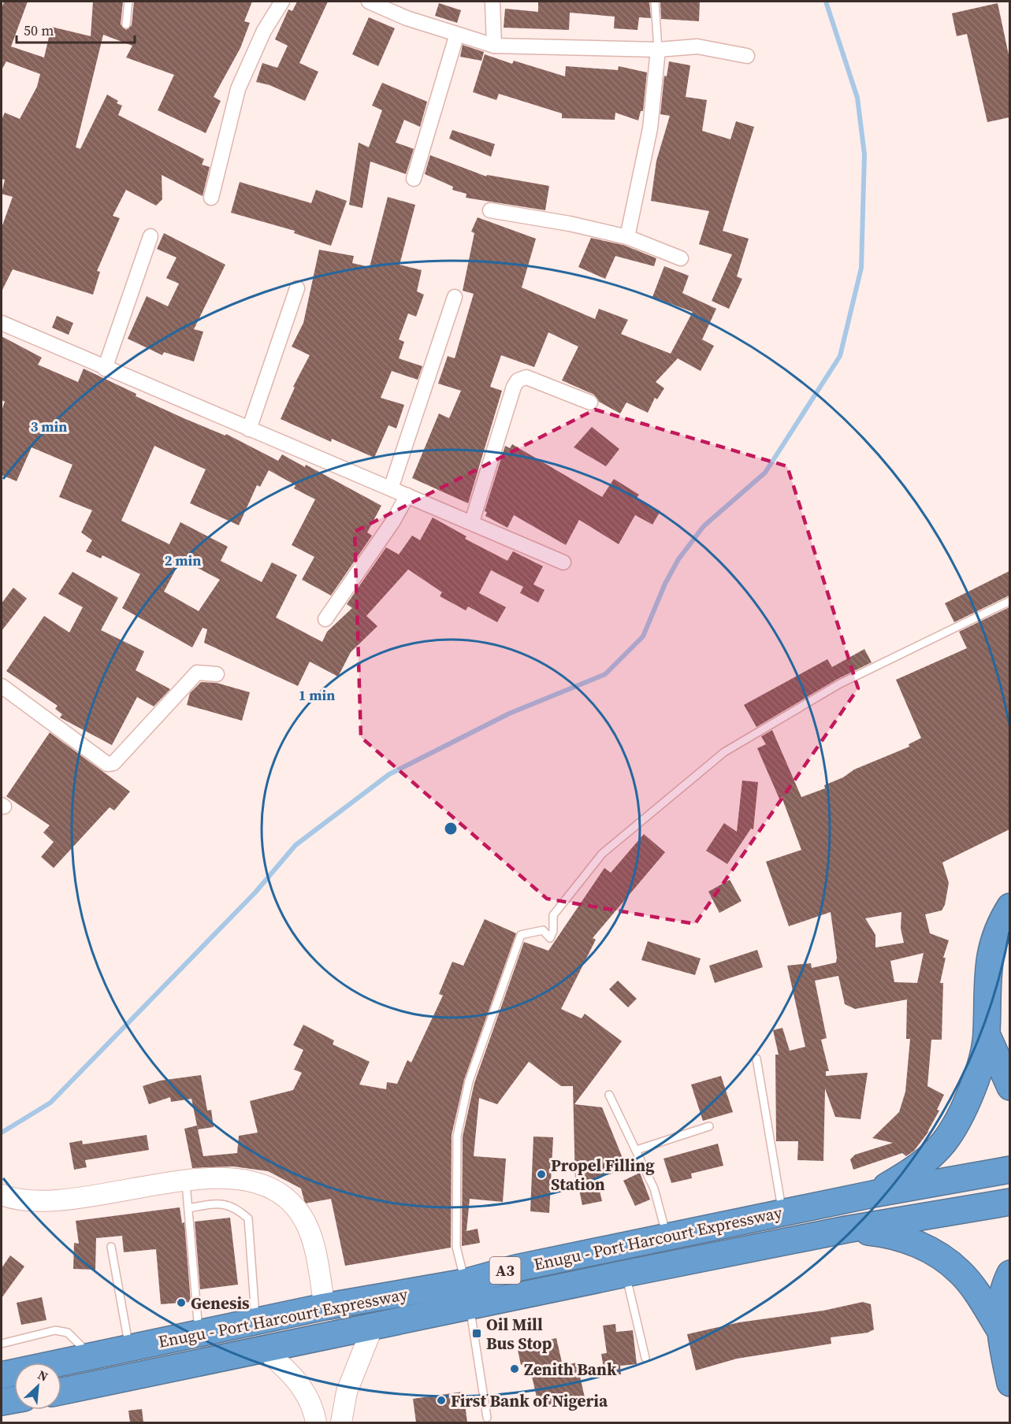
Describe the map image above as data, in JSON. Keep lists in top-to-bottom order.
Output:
{
  "streets": {
    "highway": ["Enugu - Port Harcourt Expressway", "A3"]
  },
  "places": {
    "other": [
      "Propel Filling Station",
      "Genesis",
      "Zenith Bank",
      "First Bank of Nigeria"
    ],
    "transit": ["Oil Mill Bus Stop"]
  },
  "scale_bar": "50 m",
  "north": "top right",
  "rings": ["3 min", "2 min", "1 min"]
}
